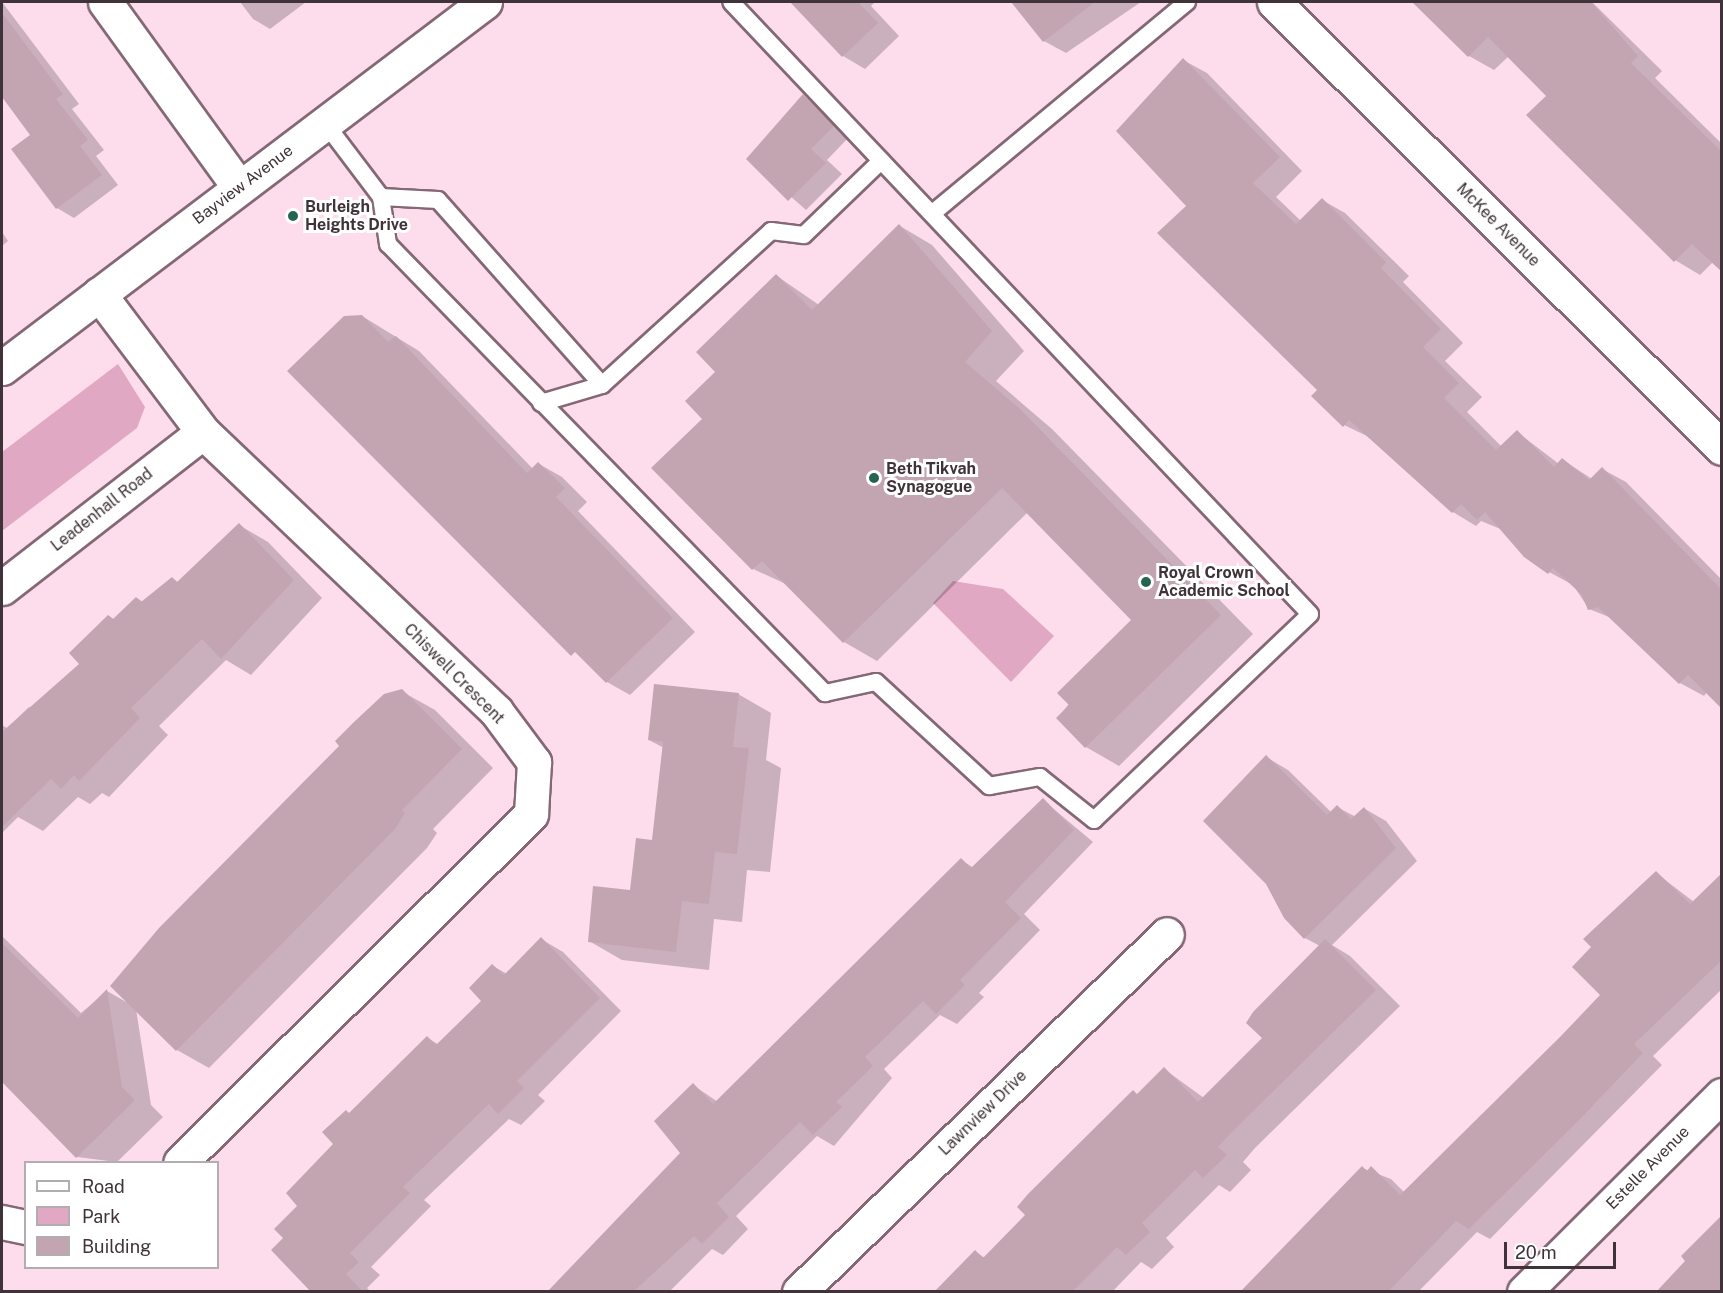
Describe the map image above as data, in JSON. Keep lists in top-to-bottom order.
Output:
{
  "streets": {
    "street": [
      "Bayview Avenue",
      "McKee Avenue",
      "Leadenhall Road",
      "Chiswell Crescent",
      "Lawnview Drive",
      "Estelle Avenue"
    ]
  },
  "crossings": [
    ["Bayview Avenue", "Chiswell Crescent"],
    ["Leadenhall Road", "Chiswell Crescent"]
  ],
  "places": ["Burleigh Heights Drive", "Beth Tikvah Synagogue", "Royal Crown Academic School"],
  "legend": ["Road", "Park", "Building"],
  "scale_bar": "20 m"
}
